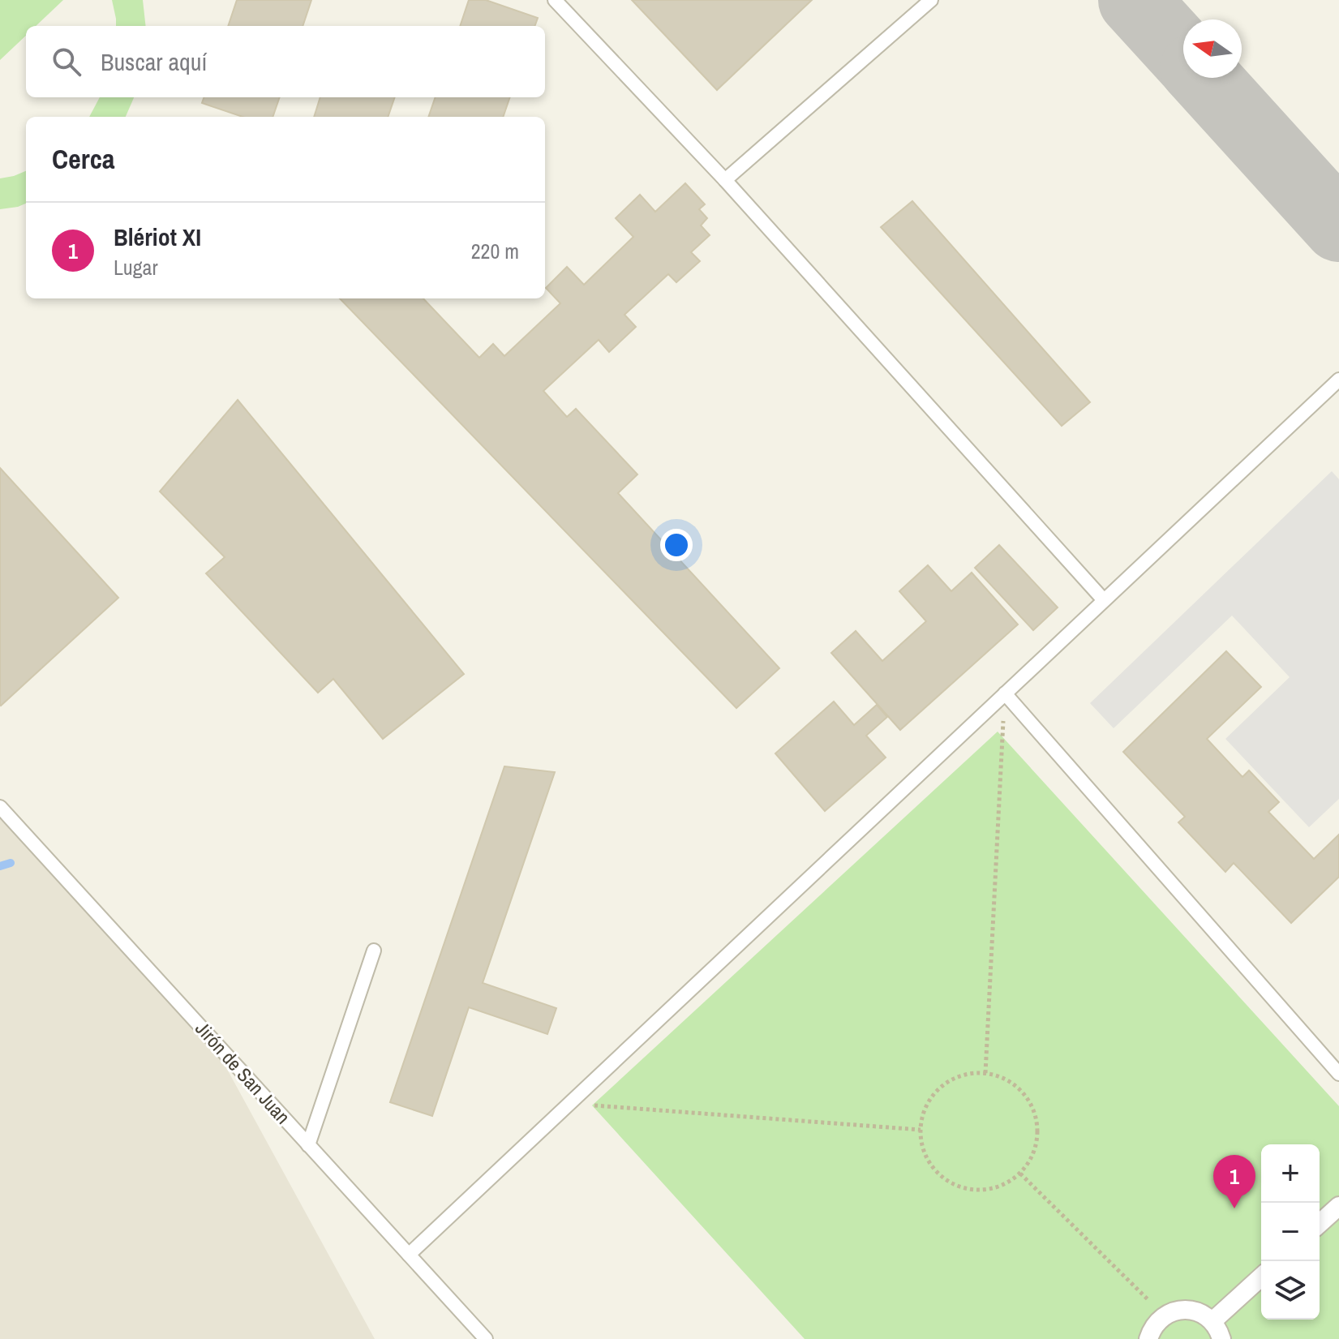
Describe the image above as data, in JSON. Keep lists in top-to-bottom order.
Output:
{
  "streets": {
    "lane": ["Jirón de San Juan"]
  },
  "north": "left",
  "page": {
    "search": "Buscar aquí",
    "heading": "Cerca",
    "list": [
      {
        "mark": "1",
        "name": "Blériot XI",
        "note": "Lugar",
        "value": "220 m"
      }
    ],
    "map_buttons": ["+", "−"],
    "pins": "1"
  }
}
